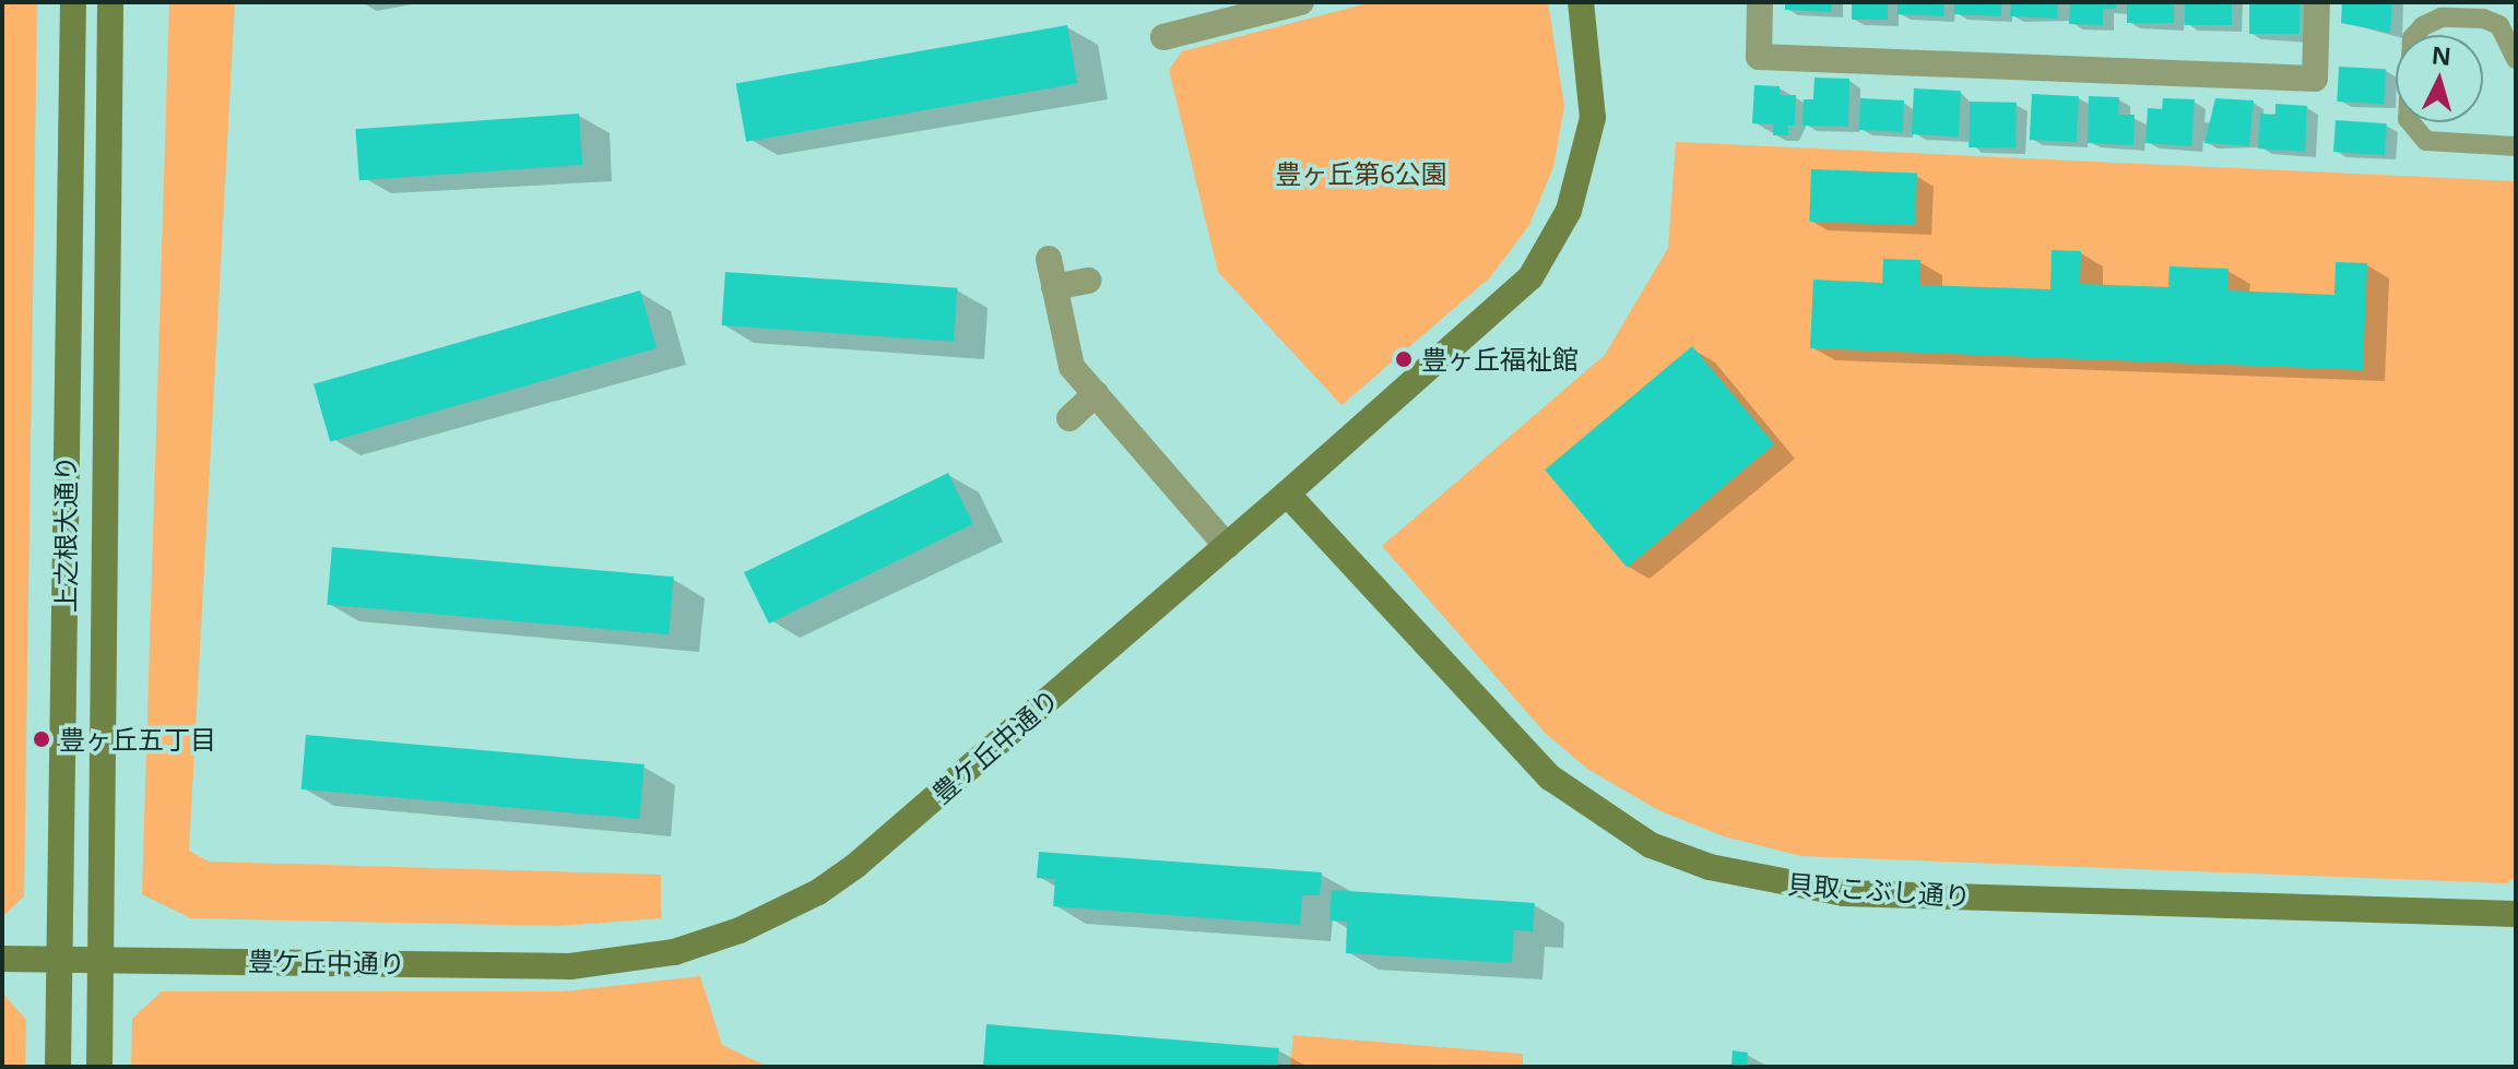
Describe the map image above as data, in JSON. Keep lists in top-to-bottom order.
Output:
{
  "streets": {
    "street": ["上之根大通り", "豊ケ丘中通り", "貝取こぶし通り"]
  },
  "crossings": [
    ["上之根大通り", "豊ケ丘中通り"],
    ["豊ケ丘中通り", "貝取こぶし通り"]
  ],
  "parks": ["豊ヶ丘第6公園"],
  "places": ["豊ヶ丘福祉館", "豊ヶ丘五丁目"],
  "north": "top"
}
